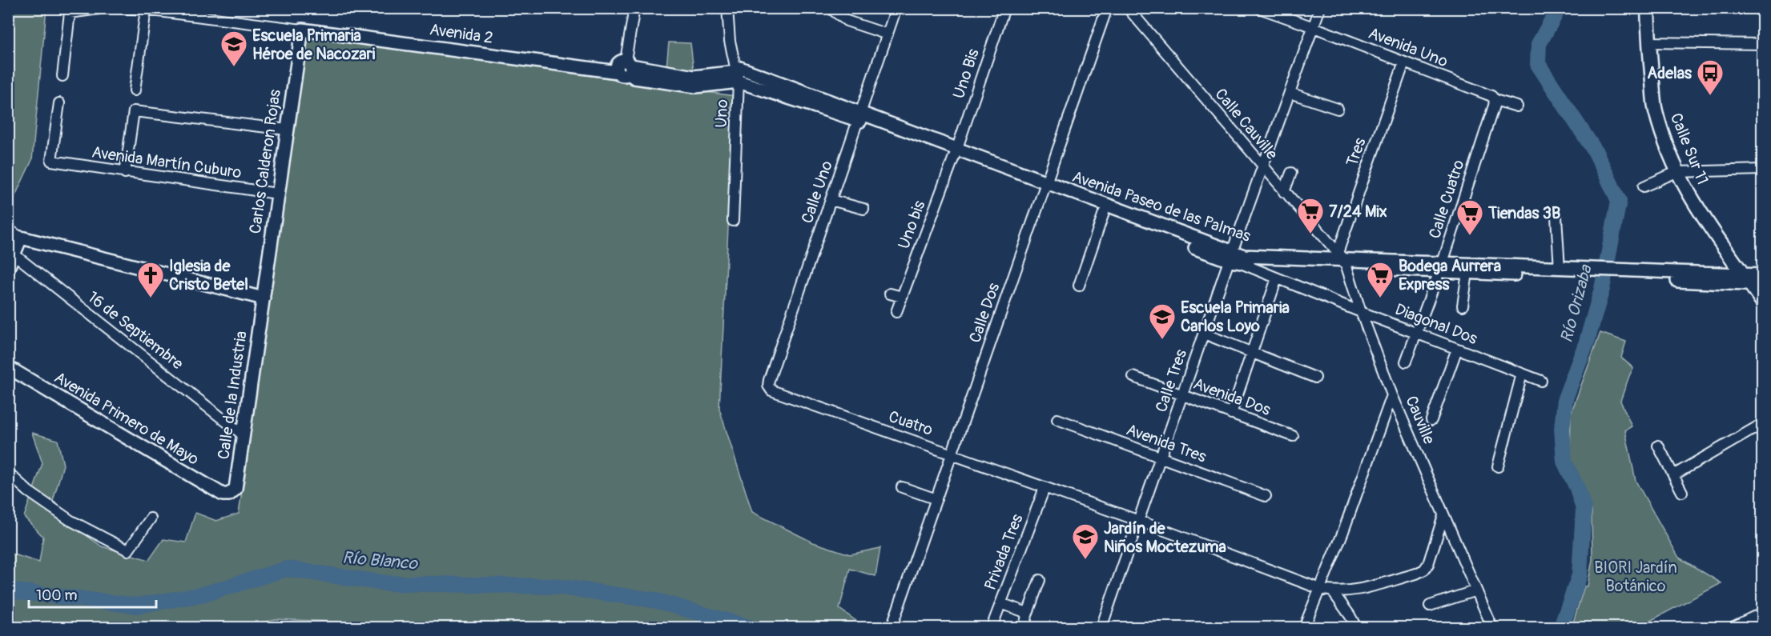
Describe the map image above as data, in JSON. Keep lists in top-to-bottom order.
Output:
{
  "streets": {
    "main road": ["Calle Sur 11"],
    "street": [
      "Avenida 2",
      "Avenida Uno",
      "Uno Bis",
      "Uno",
      "Calle Cauville",
      "Tres",
      "Carlos Calderon Rojas",
      "Avenida Martín Cuburo",
      "Calle Uno",
      "Calle Cuatro",
      "Avenida Paseo de las Palmas",
      "Uno bis",
      "Calle Dos",
      "Diagonal Dos",
      "16 de Septiembre",
      "Calle Tres",
      "Calle de la Industria",
      "Avenida Dos",
      "Avenida Primero de Mayo",
      "Cauville",
      "Cuatro",
      "Avenida Tres",
      "Privada Tres"
    ]
  },
  "crossings": [
    ["Avenida 2", "Carlos Calderon Rojas"],
    ["Avenida 2", "Avenida Paseo de las Palmas"],
    ["Avenida Uno", "Tres"],
    ["Avenida Uno", "Calle Cuatro"],
    ["Avenida Uno", "Calle Tres"],
    ["Uno Bis", "Avenida Paseo de las Palmas"],
    ["Uno Bis", "Uno bis"],
    ["Uno", "Avenida Paseo de las Palmas"],
    ["Calle Cauville", "Tres"],
    ["Calle Cauville", "Avenida Paseo de las Palmas"],
    ["Calle Cauville", "Calle Tres"],
    ["Calle Cauville", "Cauville"],
    ["Calle Sur 11", "Avenida Paseo de las Palmas"],
    ["Tres", "Avenida Paseo de las Palmas"],
    ["Tres", "Cauville"],
    ["Carlos Calderon Rojas", "Avenida Martín Cuburo"],
    ["Carlos Calderon Rojas", "Calle de la Industria"],
    ["Calle Uno", "Avenida Paseo de las Palmas"],
    ["Calle Uno", "Cuatro"],
    ["Calle Cuatro", "Avenida Paseo de las Palmas"],
    ["Calle Cuatro", "Diagonal Dos"],
    ["Avenida Paseo de las Palmas", "Uno bis"],
    ["Avenida Paseo de las Palmas", "Calle Dos"],
    ["Avenida Paseo de las Palmas", "Diagonal Dos"],
    ["Avenida Paseo de las Palmas", "Calle Tres"],
    ["Avenida Paseo de las Palmas", "Cauville"],
    ["Calle Dos", "Cuatro"],
    ["Diagonal Dos", "Calle Tres"],
    ["Diagonal Dos", "Cauville"],
    ["16 de Septiembre", "Calle de la Industria"],
    ["Calle Tres", "Avenida Dos"],
    ["Calle Tres", "Cuatro"],
    ["Calle Tres", "Avenida Tres"],
    ["Calle de la Industria", "Avenida Primero de Mayo"],
    ["Cuatro", "Privada Tres"]
  ],
  "water": ["Río Orizaba", "Río Blanco"],
  "parks": ["BIORI Jardín Botánico"],
  "places": {
    "school or university": ["Escuela Primaria Héroe de Nacozari", "Escuela Primaria Carlos Loyo", "Jardín de Niños Moctezuma"],
    "bus stop": ["Adelas"],
    "supermarket": ["7/24 Mix", "Tiendas 3B", "Bodega Aurrera Express"],
    "church": ["Iglesia de Cristo Betel"]
  },
  "scale_bar": "100 m"
}
